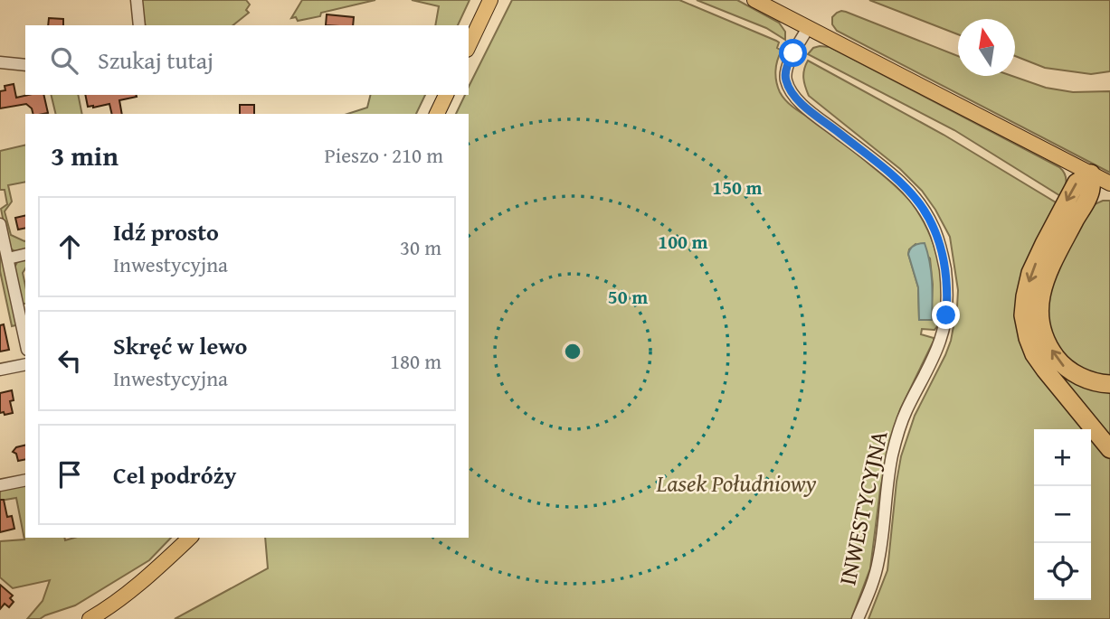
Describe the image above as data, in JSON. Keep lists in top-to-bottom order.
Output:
{
  "streets": {
    "street": ["INWESTYCYJNA"]
  },
  "parks": ["Lasek Południowy"],
  "north": "top",
  "page": {
    "search": "Szukaj tutaj",
    "heading": ["3 min", "Pieszo · 210 m"],
    "list": [
      ["Idź prosto", "Inwestycyjna", "30 m"],
      ["Skręć w lewo", "Inwestycyjna", "180 m"],
      "Cel podróży"
    ],
    "map_buttons": ["+", "−"]
  },
  "rings": ["150 m", "100 m", "50 m"]
}
